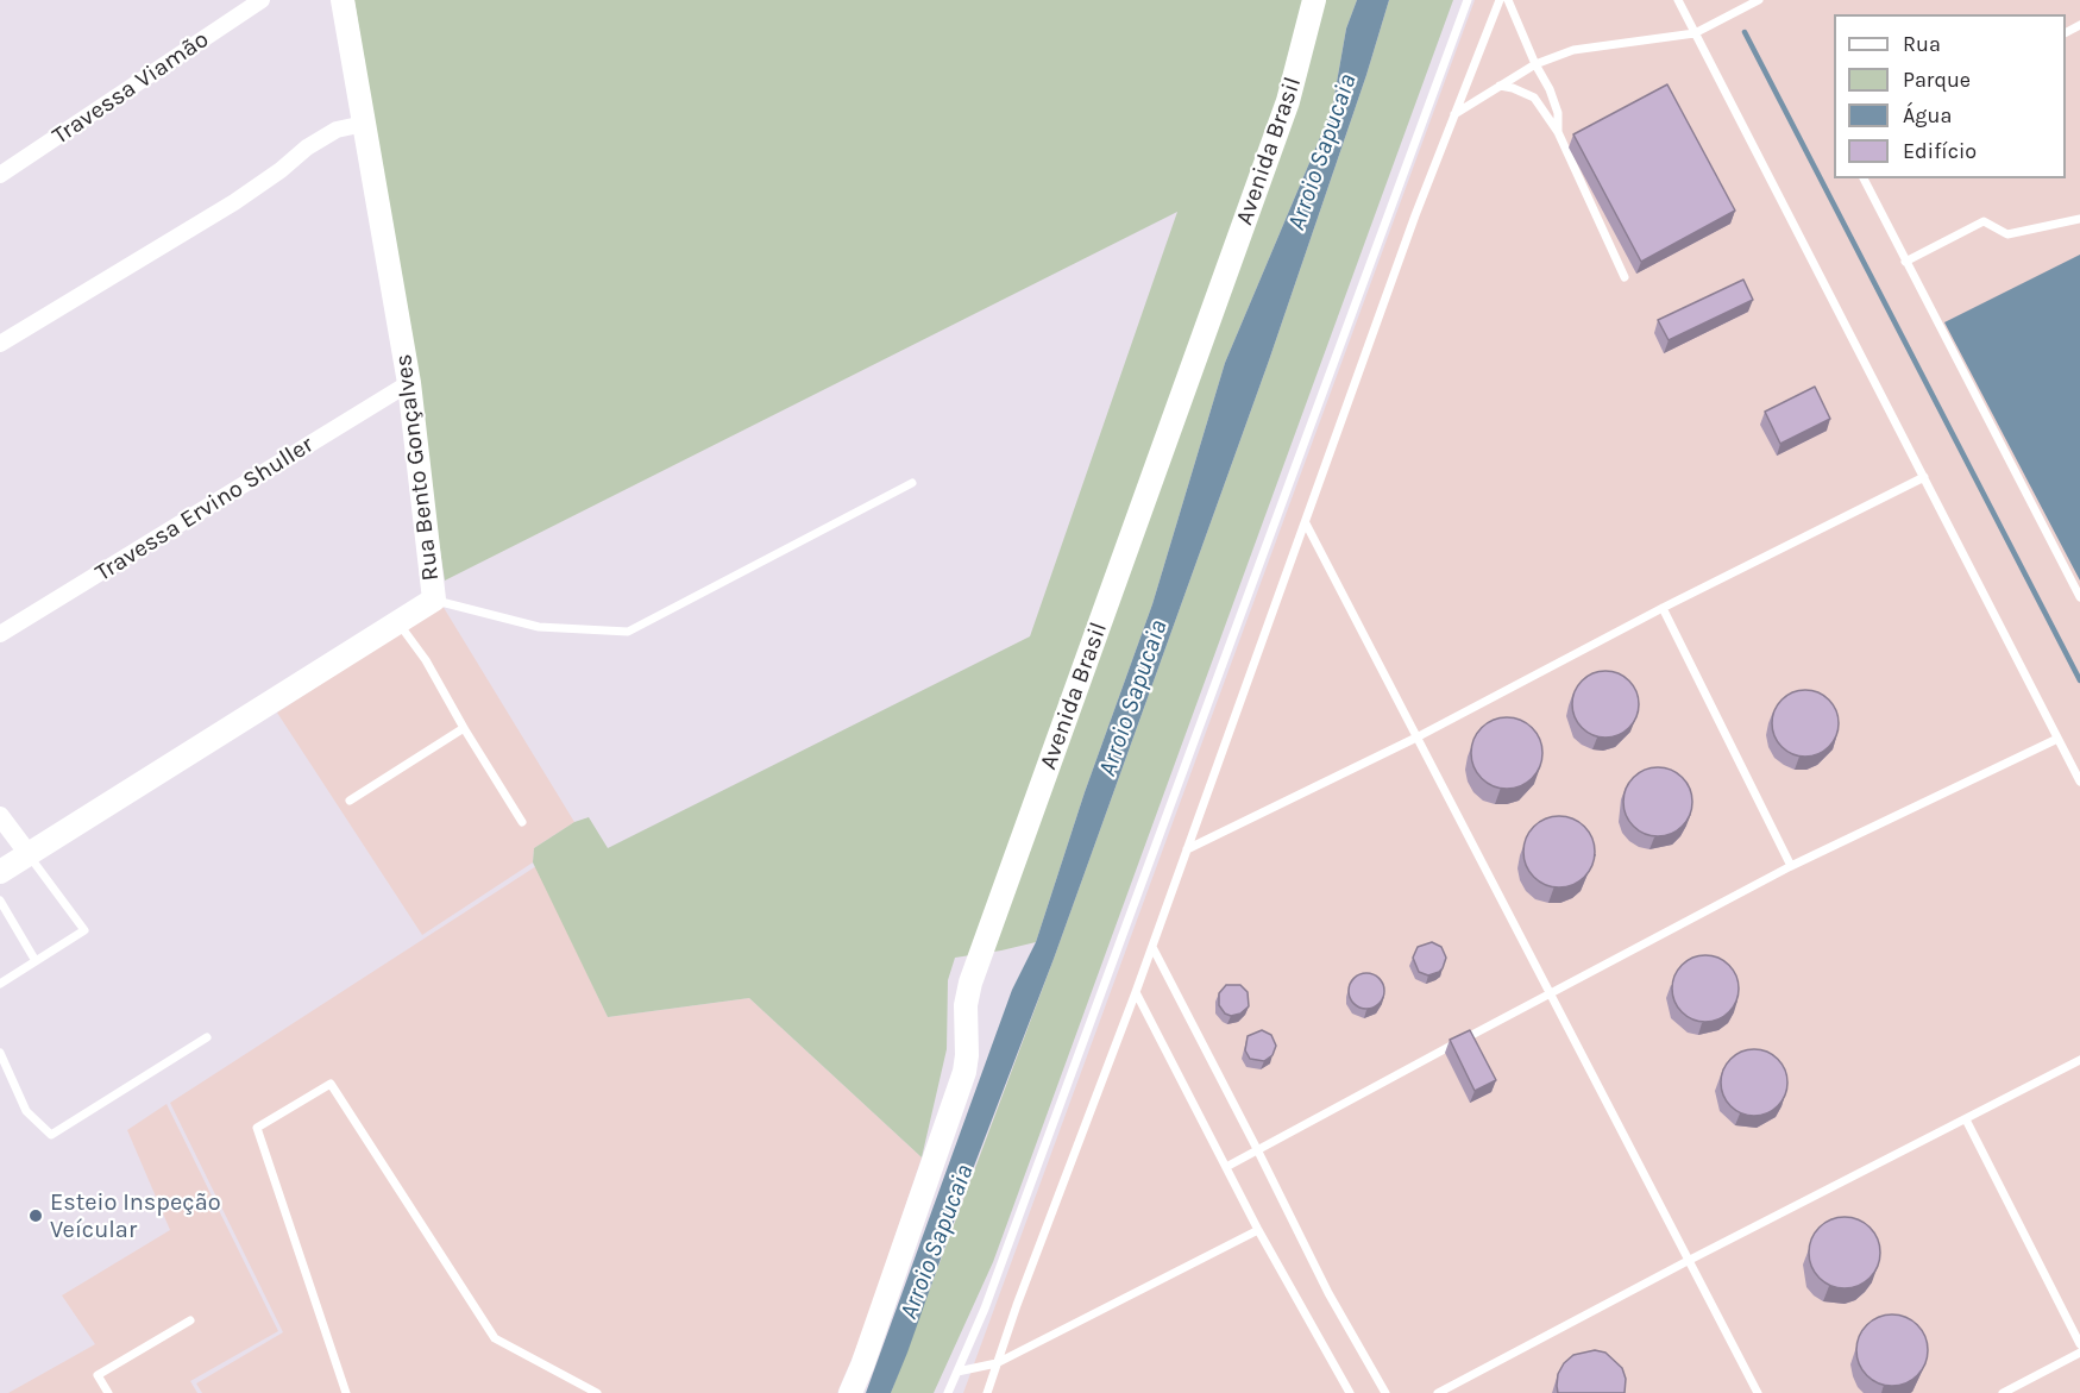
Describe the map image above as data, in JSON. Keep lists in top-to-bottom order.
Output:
{
  "streets": {
    "main road": ["Avenida Brasil", "Rua Bento Gonçalves"],
    "street": ["Travessa Viamão", "Travessa Ervino Shuller"]
  },
  "crossings": [
    ["Rua Bento Gonçalves", "Travessa Ervino Shuller"]
  ],
  "water": ["Arroio Sapucaia"],
  "places": ["Esteio Inspeção Veícular"],
  "legend": [
    "Rua",
    "Parque",
    "Água",
    "Edifício"
  ]
}
